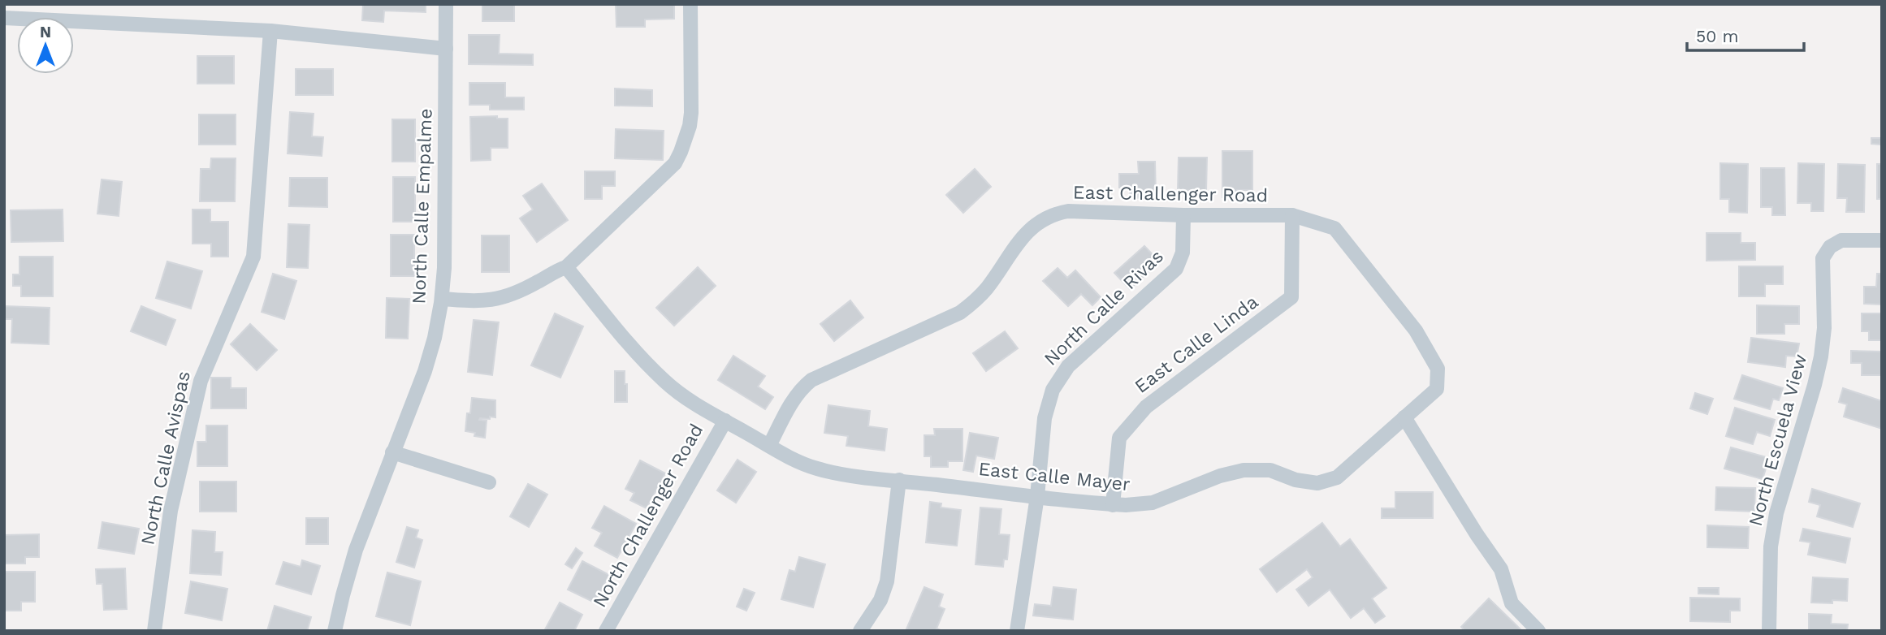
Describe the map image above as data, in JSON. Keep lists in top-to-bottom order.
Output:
{
  "streets": {
    "street": [
      "East Challenger Road",
      "North Calle Empalme",
      "North Calle Rivas",
      "East Calle Linda",
      "North Escuela View",
      "North Calle Avispas",
      "East Calle Mayer",
      "North Challenger Road"
    ]
  },
  "crossings": [
    ["East Challenger Road", "North Calle Rivas"],
    ["East Challenger Road", "East Calle Linda"],
    ["East Challenger Road", "East Calle Mayer"],
    ["North Calle Rivas", "East Calle Mayer"],
    ["East Calle Linda", "East Calle Mayer"],
    ["East Calle Mayer", "North Challenger Road"]
  ],
  "scale_bar": "50 m",
  "north": "top"
}
